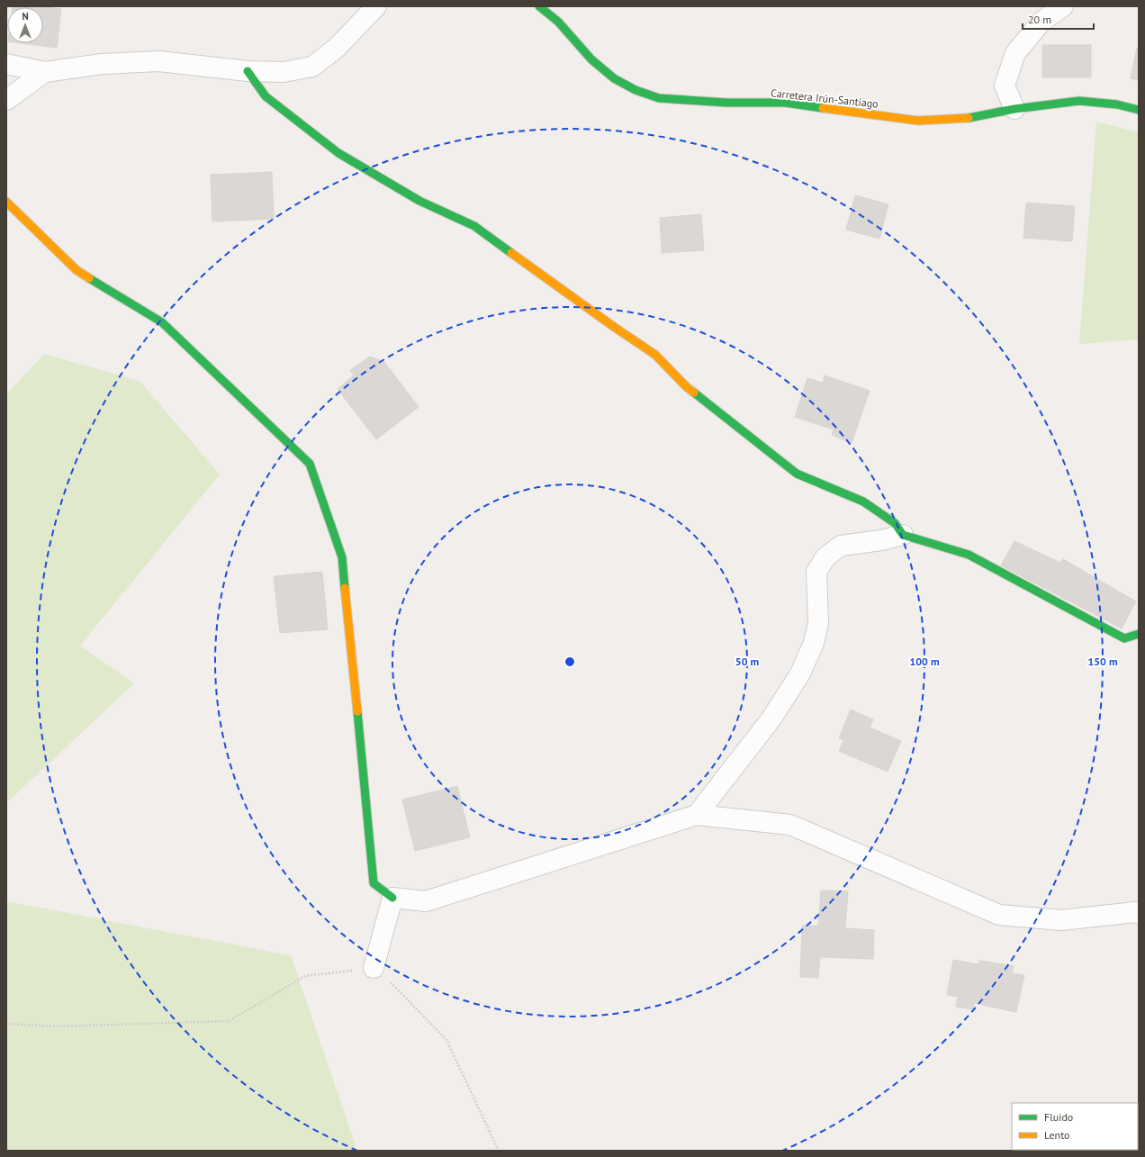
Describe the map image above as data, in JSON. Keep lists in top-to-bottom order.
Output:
{
  "streets": {
    "main road": ["Carretera Irún-Santiago"]
  },
  "legend": ["Fluido", "Lento"],
  "scale_bar": "20 m",
  "north": "top",
  "rings": ["50 m", "100 m", "150 m"]
}
